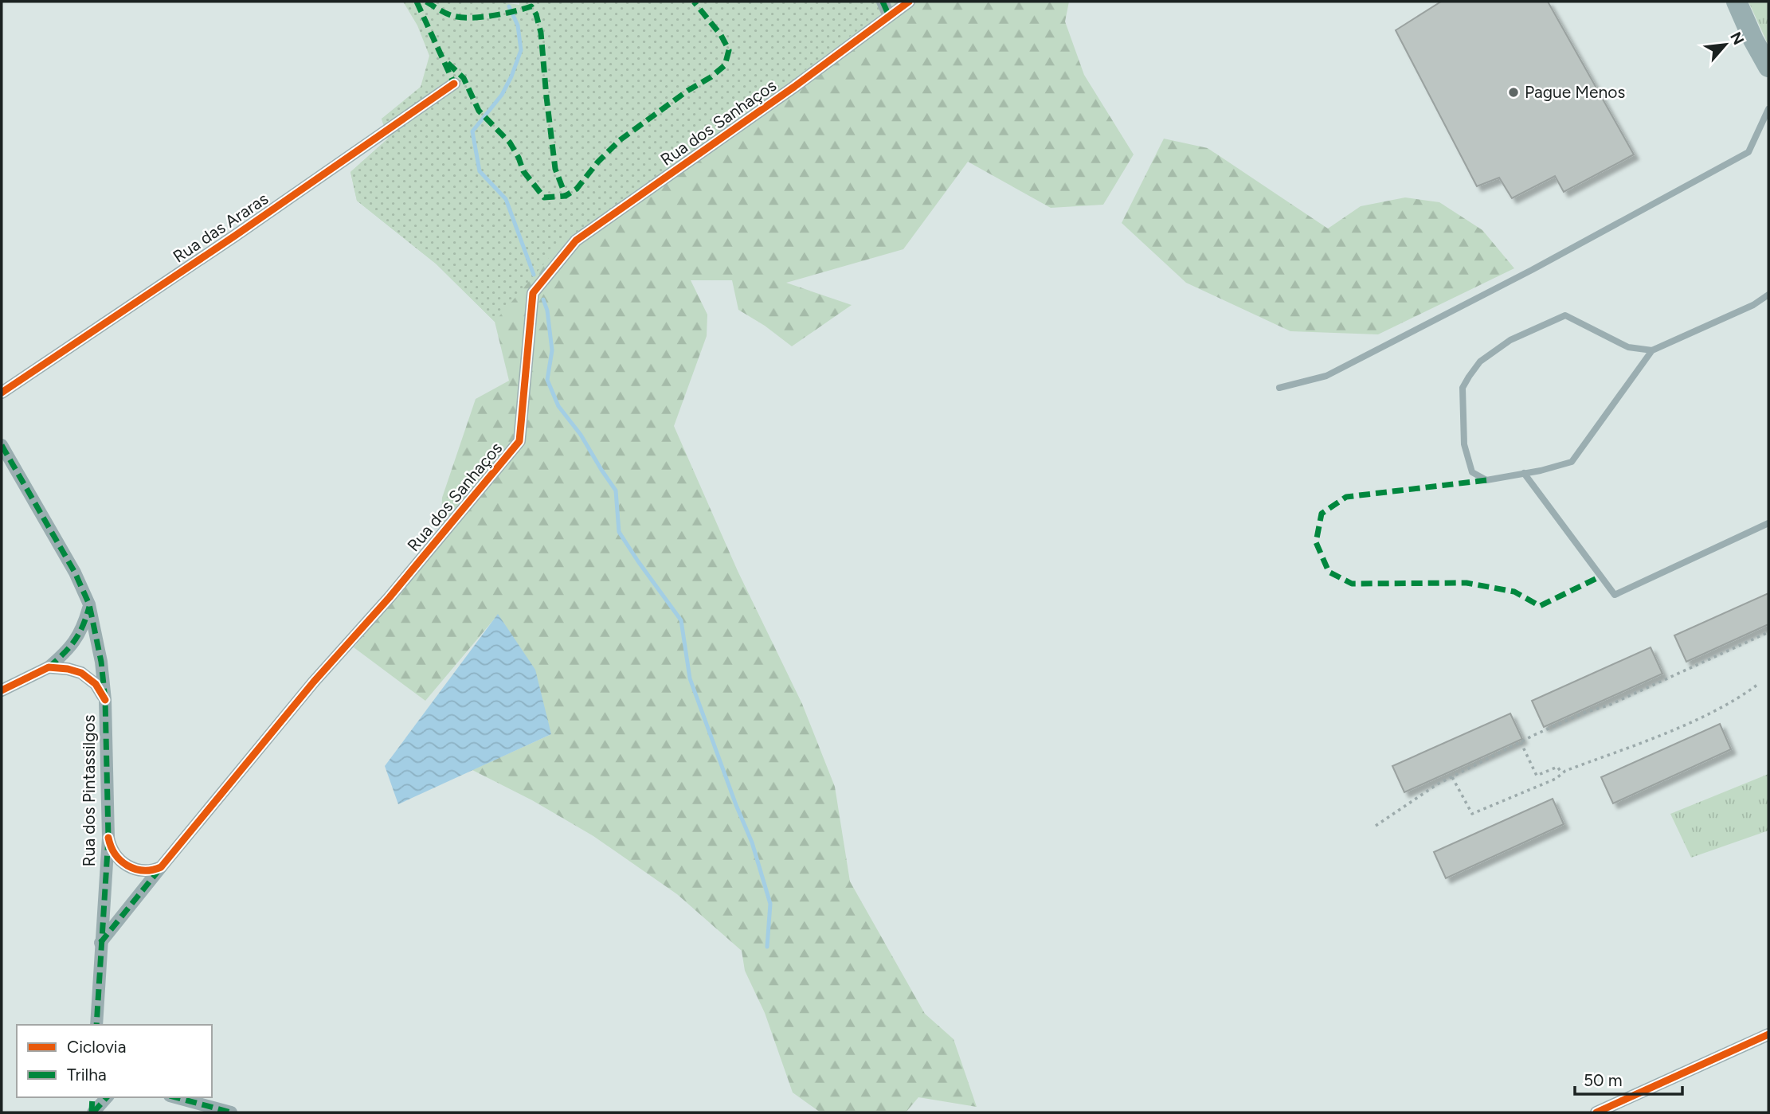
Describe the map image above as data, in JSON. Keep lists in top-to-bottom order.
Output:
{
  "streets": {
    "street": ["Rua dos Sanhaços", "Rua das Araras", "Rua dos Pintassilgos"]
  },
  "crossings": [
    ["Rua dos Sanhaços", "Rua dos Pintassilgos"]
  ],
  "places": ["Pague Menos"],
  "legend": ["Ciclovia", "Trilha"],
  "scale_bar": "50 m",
  "north": "top right"
}
